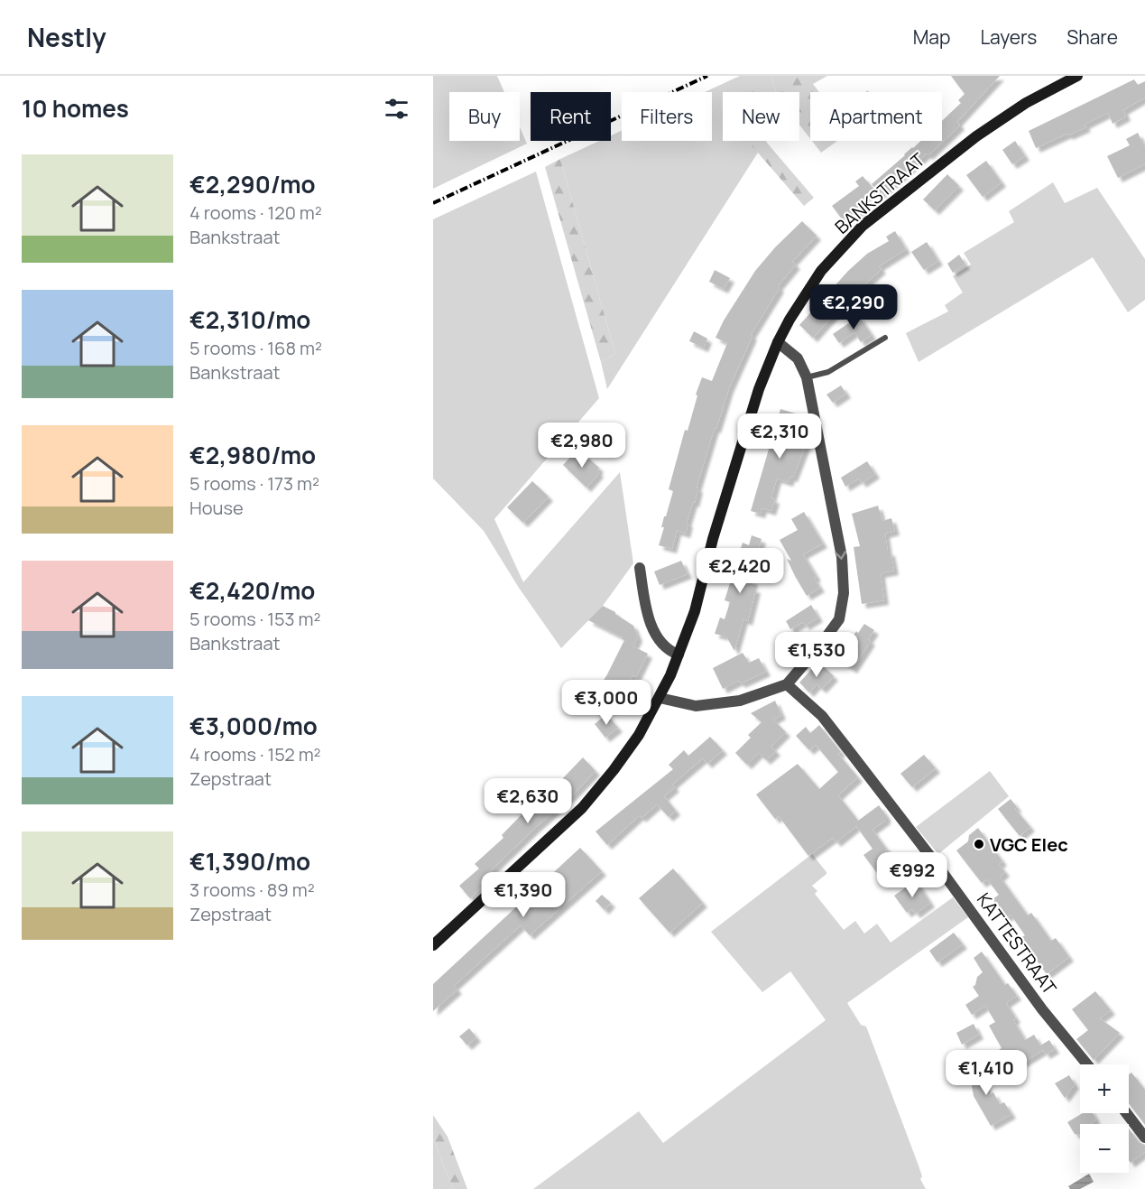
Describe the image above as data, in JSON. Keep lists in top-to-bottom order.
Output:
{
  "streets": {
    "street": ["BANKSTRAAT", "KATTESTRAAT"]
  },
  "places": ["VGC Elec"],
  "page": {
    "header": "Nestly",
    "nav": ["Map", "Layers", "Share"],
    "heading": "10 homes",
    "chip": [
      "Buy",
      "Rent",
      "Filters",
      "New",
      "Apartment"
    ],
    "list": [
      {
        "name": "€2,290/mo",
        "note": "4 rooms · 120 m² · Bankstraat"
      },
      {
        "name": "€2,310/mo",
        "note": "5 rooms · 168 m² · Bankstraat"
      },
      {
        "name": "€2,980/mo",
        "note": "5 rooms · 173 m² · House"
      },
      {
        "name": "€2,420/mo",
        "note": "5 rooms · 153 m² · Bankstraat"
      },
      {
        "name": "€3,000/mo",
        "note": "4 rooms · 152 m² · Zepstraat"
      },
      {
        "name": "€1,390/mo",
        "note": "3 rooms · 89 m² · Zepstraat"
      }
    ],
    "price": [
      "€2,290",
      "€2,310",
      "€2,980",
      "€2,420",
      "€1,530",
      "€3,000",
      "€2,630",
      "€992",
      "€1,390",
      "€1,410"
    ],
    "map_buttons": ["+", "−"]
  }
}
